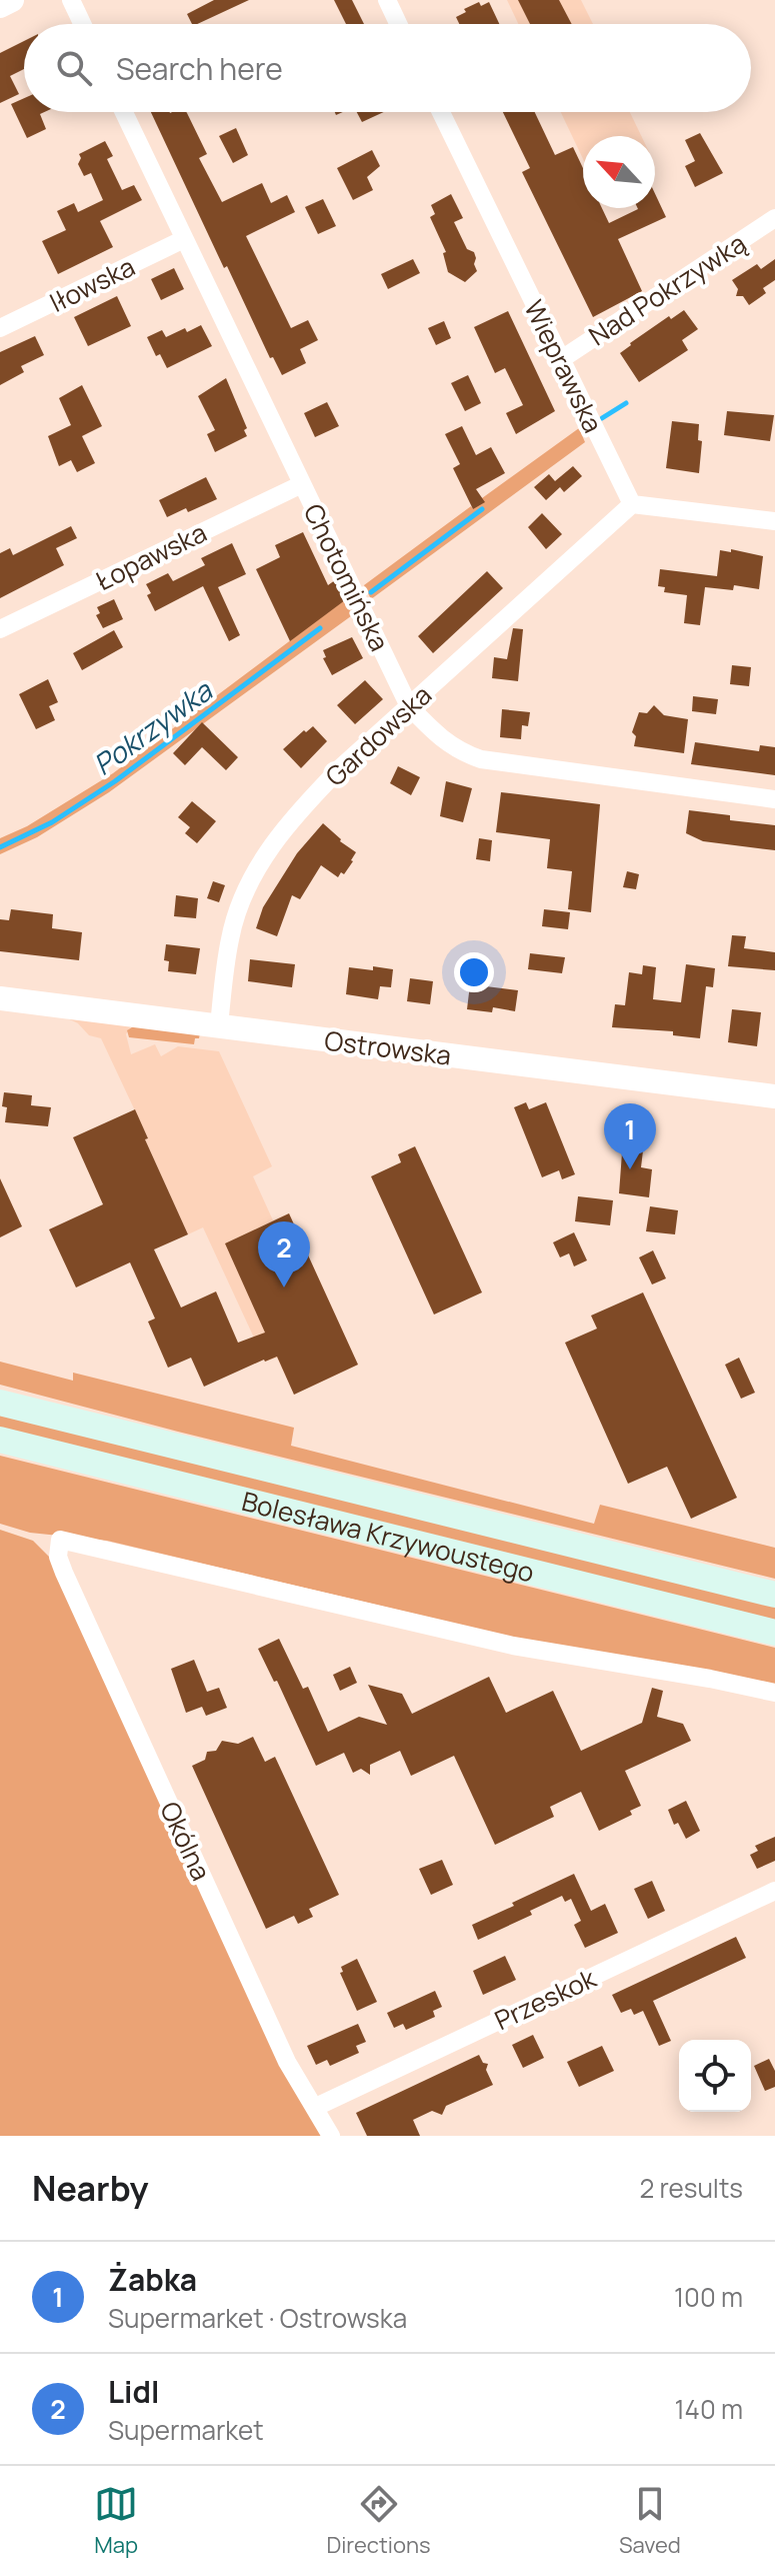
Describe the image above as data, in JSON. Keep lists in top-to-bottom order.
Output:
{
  "streets": {
    "main road": ["Bolesława Krzywoustego"],
    "street": [
      "Iłowska",
      "Nad Pokrzywką",
      "Wieprawska",
      "Łopawska",
      "Chotomińska",
      "Gardowska",
      "Ostrowska",
      "Okólna",
      "Przeskok"
    ]
  },
  "crossings": [
    ["Iłowska", "Chotomińska"],
    ["Nad Pokrzywką", "Wieprawska"],
    ["Wieprawska", "Gardowska"],
    ["Łopawska", "Chotomińska"],
    ["Chotomińska", "Gardowska"],
    ["Gardowska", "Ostrowska"],
    ["Okólna", "Przeskok"]
  ],
  "water": ["Pokrzywka"],
  "north": "top left",
  "page": {
    "search": "Search here",
    "pins": ["1", "2"],
    "heading": ["Nearby", "2 results"],
    "list": [
      {
        "mark": "1",
        "name": "Żabka",
        "note": "Supermarket · Ostrowska",
        "value": "100 m"
      },
      {
        "mark": "2",
        "name": "Lidl",
        "note": "Supermarket",
        "value": "140 m"
      }
    ],
    "nav": ["Map", "Directions", "Saved"]
  }
}
